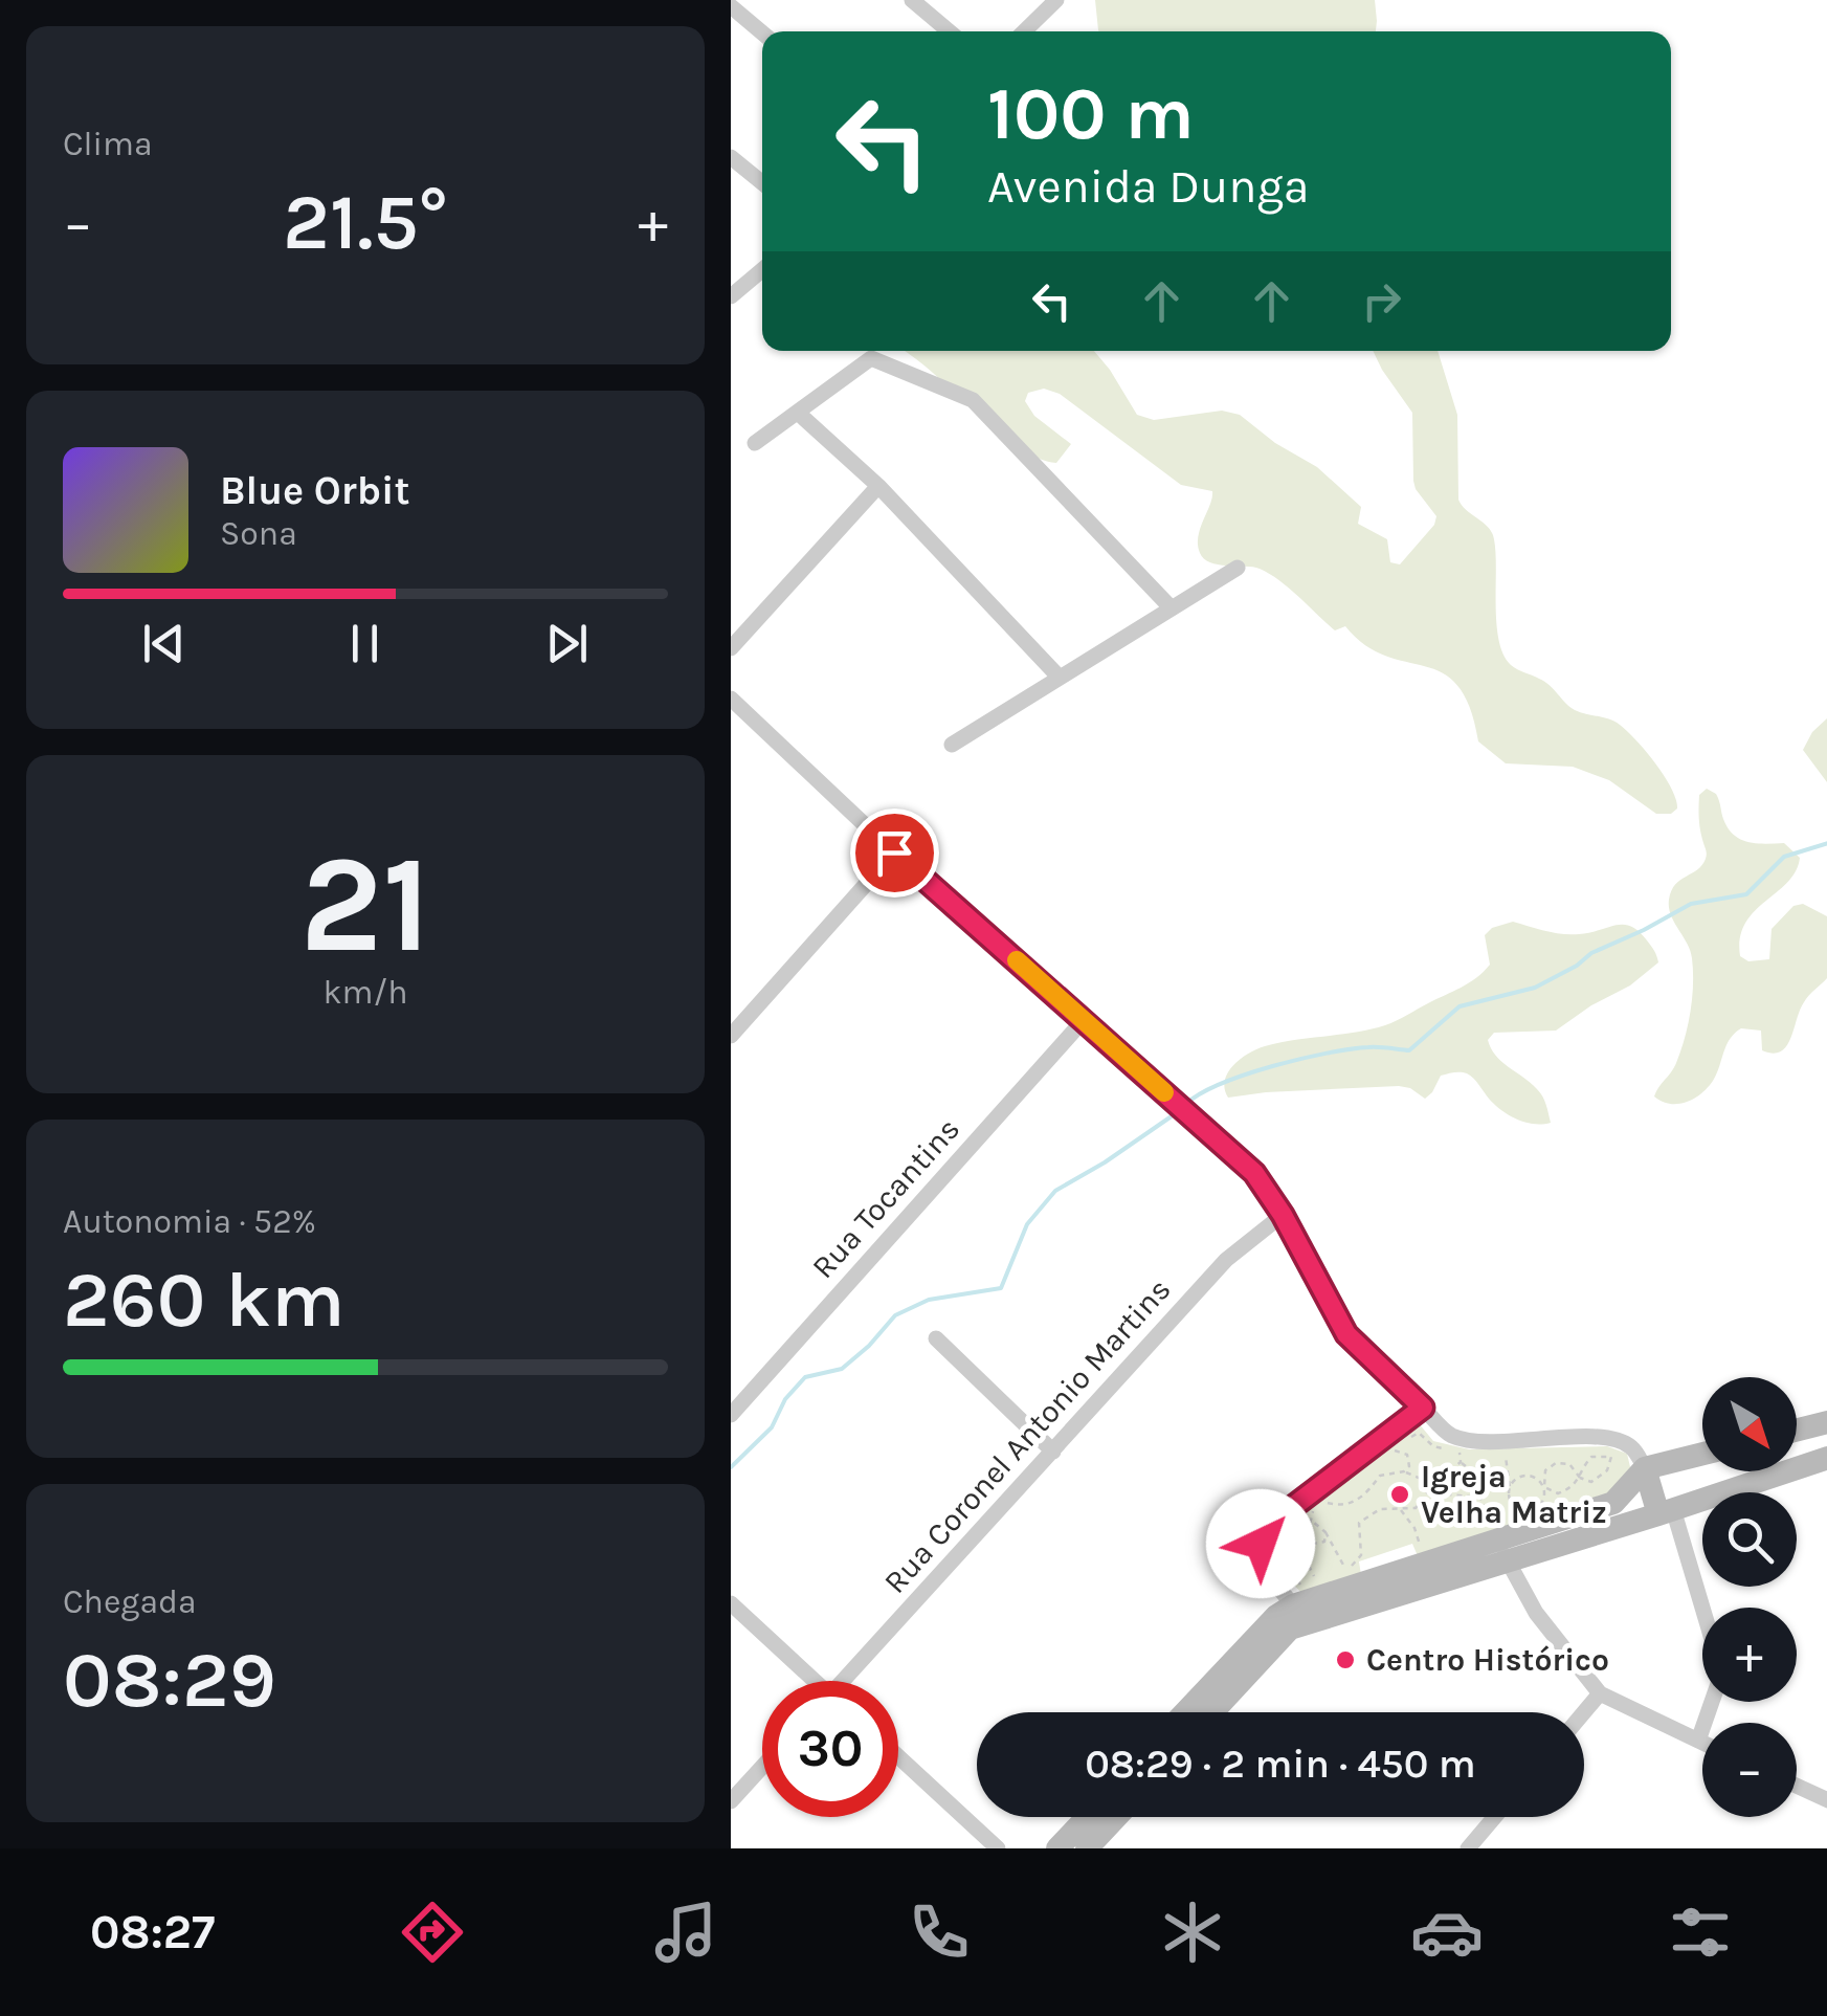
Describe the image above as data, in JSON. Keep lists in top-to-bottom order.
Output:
{
  "streets": {
    "street": ["Rua Tocantins", "Rua Coronel Antonio Martins"]
  },
  "places": ["Igreja Velha Matriz", "Centro Histórico"],
  "north": "bottom right",
  "page": {
    "tile": [
      "Clima",
      ["21", "km/h"],
      ["Autonomia · 52%", "260 km"],
      ["Chegada", "08:29"]
    ],
    "turn": ["100 m", "Avenida Dunga"],
    "heat": ["−", "21.5°", "+"],
    "song": ["Blue Orbit", "Sona"],
    "map_buttons": ["+", "−"],
    "limit": "30",
    "trip": "08:29 · 2 min · 450 m",
    "tabs": "08:27"
  }
}
